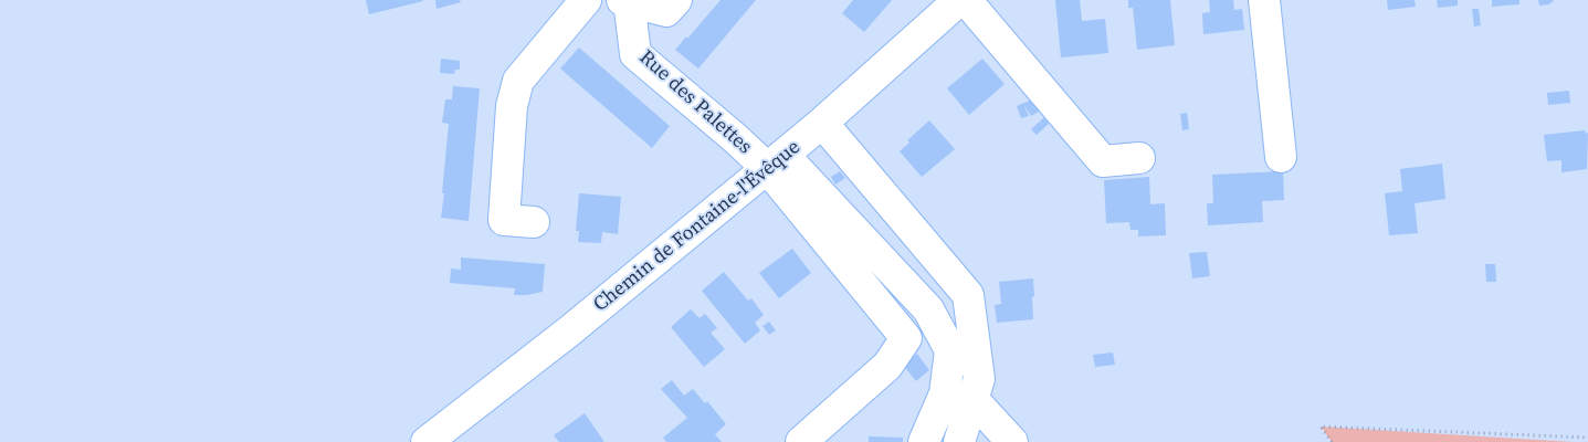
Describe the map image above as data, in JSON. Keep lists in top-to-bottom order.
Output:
{
  "streets": {
    "street": ["Rue des Palettes", "Chemin de Fontaine-l'Évêque"]
  },
  "crossings": [
    ["Rue des Palettes", "Chemin de Fontaine-l'Évêque"]
  ]
}
